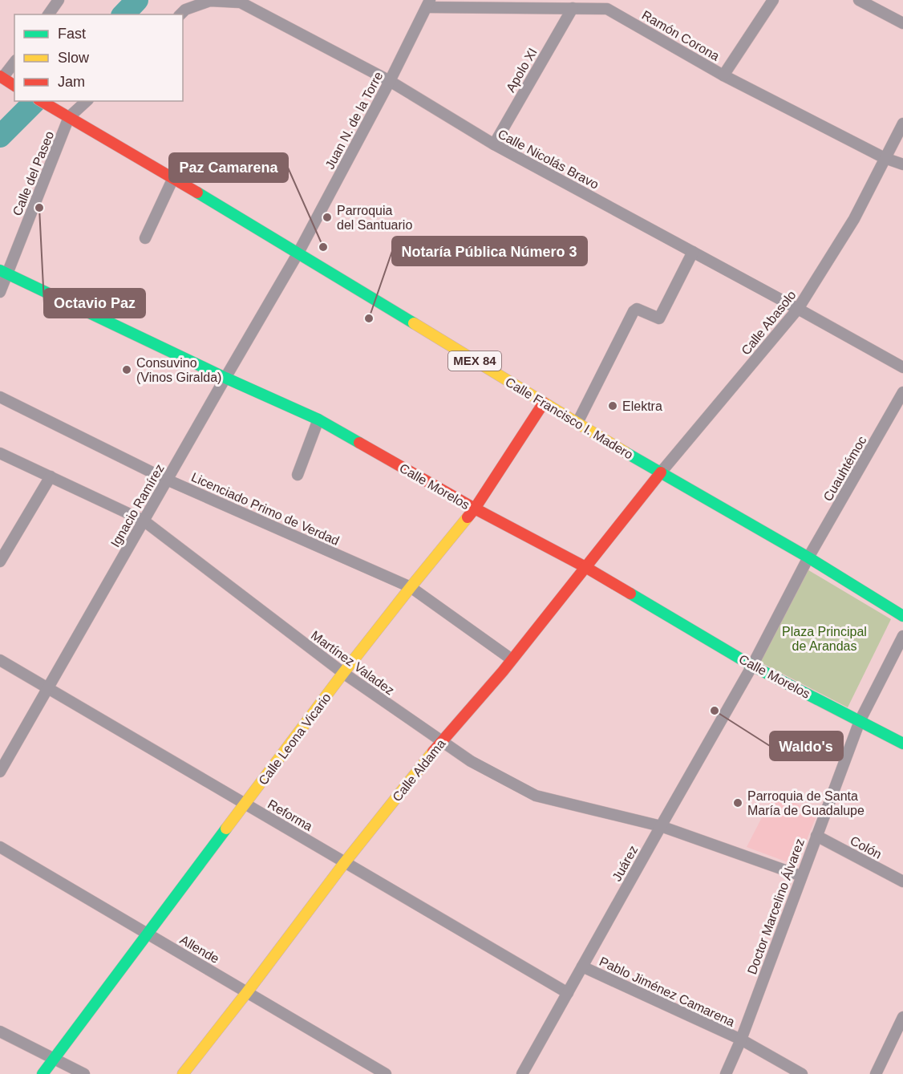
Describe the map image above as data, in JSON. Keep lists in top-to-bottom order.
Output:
{
  "streets": {
    "main road": [
      "MEX 84",
      "Calle Francisco I. Madero",
      "Calle Morelos",
      "Calle Leona Vicario",
      "Calle Aldama"
    ],
    "street": [
      "Ramón Corona",
      "Apolo XI",
      "Juan N. de la Torre",
      "Calle Nicolás Bravo",
      "Calle del Paseo",
      "Calle Abasolo",
      "Cuauhtémoc",
      "Ignacio Ramírez",
      "Licenciado Primo de Verdad",
      "Martínez Valadez",
      "Reforma",
      "Colón",
      "Juárez",
      "Doctor Marcelino Álvarez",
      "Allende",
      "Pablo Jiménez Camarena"
    ]
  },
  "crossings": [
    ["Ramón Corona", "Apolo XI"],
    ["Ramón Corona", "Juan N. de la Torre"],
    ["Ramón Corona", "Calle Abasolo"],
    ["Apolo XI", "Calle Nicolás Bravo"],
    ["Juan N. de la Torre", "Calle Nicolás Bravo"],
    ["Juan N. de la Torre", "Calle Francisco I. Madero"],
    ["Juan N. de la Torre", "Ignacio Ramírez"],
    ["Calle Nicolás Bravo", "Calle Abasolo"],
    ["Calle del Paseo", "Calle Francisco I. Madero"],
    ["Calle del Paseo", "Calle Morelos"],
    ["Calle Abasolo", "Calle Francisco I. Madero"],
    ["Calle Abasolo", "Calle Aldama"],
    ["Calle Francisco I. Madero", "Cuauhtémoc"],
    ["Calle Francisco I. Madero", "Ignacio Ramírez"],
    ["Calle Francisco I. Madero", "Calle Leona Vicario"],
    ["Calle Francisco I. Madero", "Calle Aldama"],
    ["Cuauhtémoc", "Calle Morelos"],
    ["Cuauhtémoc", "Juárez"],
    ["Calle Morelos", "Ignacio Ramírez"],
    ["Calle Morelos", "Calle Leona Vicario"],
    ["Calle Morelos", "Calle Aldama"],
    ["Calle Morelos", "Juárez"],
    ["Calle Morelos", "Doctor Marcelino Álvarez"],
    ["Ignacio Ramírez", "Licenciado Primo de Verdad"],
    ["Ignacio Ramírez", "Martínez Valadez"],
    ["Ignacio Ramírez", "Reforma"],
    ["Licenciado Primo de Verdad", "Calle Leona Vicario"],
    ["Licenciado Primo de Verdad", "Calle Aldama"],
    ["Martínez Valadez", "Calle Leona Vicario"],
    ["Martínez Valadez", "Calle Aldama"],
    ["Martínez Valadez", "Juárez"],
    ["Martínez Valadez", "Doctor Marcelino Álvarez"],
    ["Calle Leona Vicario", "Reforma"],
    ["Calle Leona Vicario", "Allende"],
    ["Calle Aldama", "Reforma"],
    ["Calle Aldama", "Allende"],
    ["Reforma", "Juárez"],
    ["Colón", "Doctor Marcelino Álvarez"],
    ["Juárez", "Pablo Jiménez Camarena"],
    ["Doctor Marcelino Álvarez", "Pablo Jiménez Camarena"]
  ],
  "parks": ["Plaza Principal de Arandas"],
  "places": [
    "Octavio Paz",
    "Parroquia del Santuario",
    "Paz Camarena",
    "Notaría Pública Número 3",
    "Consuvino (Vinos Giralda)",
    "Elektra",
    "Waldo's",
    "Parroquia de Santa María de Guadalupe"
  ],
  "legend": ["Fast", "Slow", "Jam"]
}
